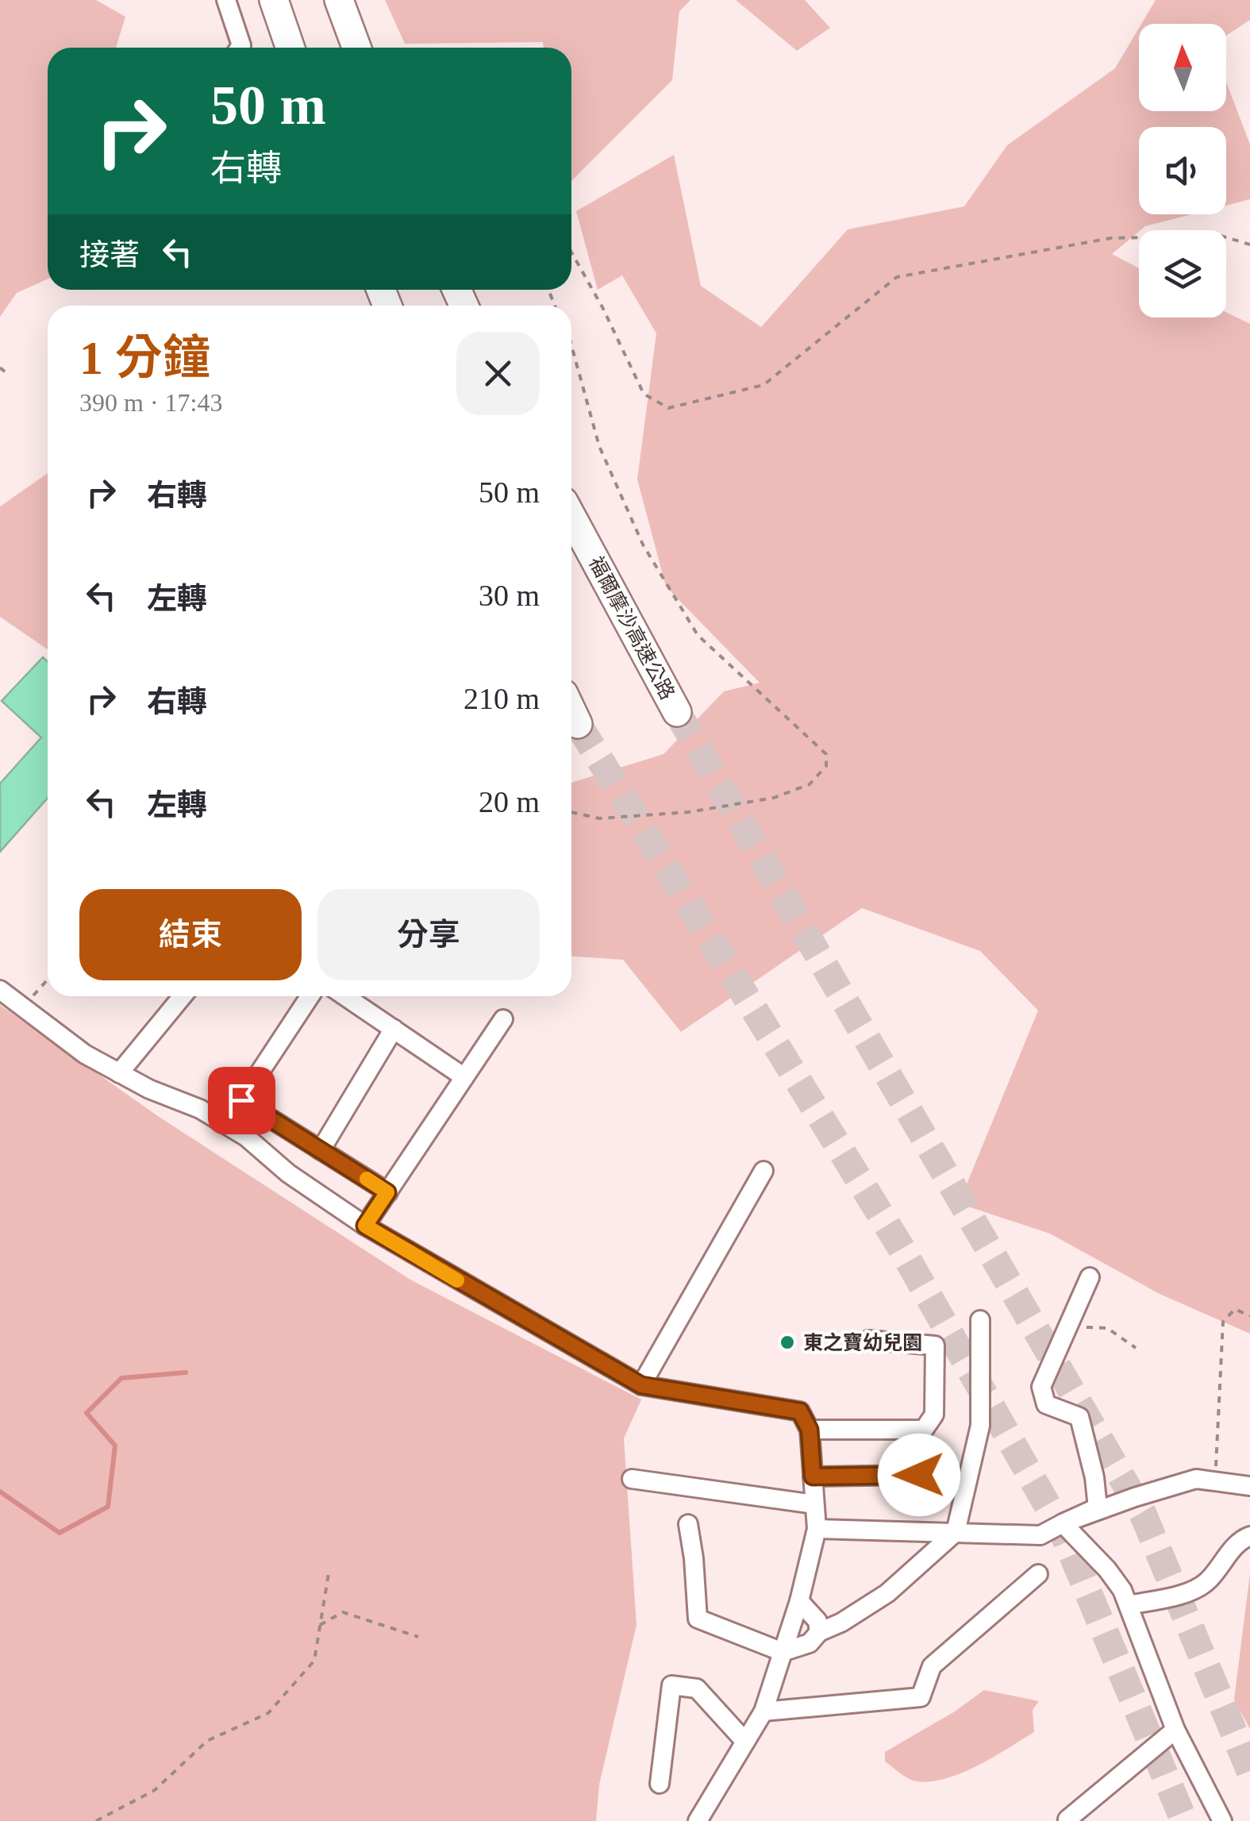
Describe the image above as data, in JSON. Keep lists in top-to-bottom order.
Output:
{
  "streets": {
    "highway": ["福爾摩沙高速公路"]
  },
  "places": ["東之寶幼兒園"],
  "north": "top",
  "page": {
    "turn": ["50 m", "右轉"],
    "then": "接著",
    "heading": ["1 分鐘", "390 m · 17:43"],
    "list": [
      {
        "name": "右轉",
        "value": "50 m"
      },
      {
        "name": "左轉",
        "value": "30 m"
      },
      {
        "name": "右轉",
        "value": "210 m"
      },
      {
        "name": "左轉",
        "value": "20 m"
      }
    ],
    "buttons": ["結束", "分享"]
  }
}
